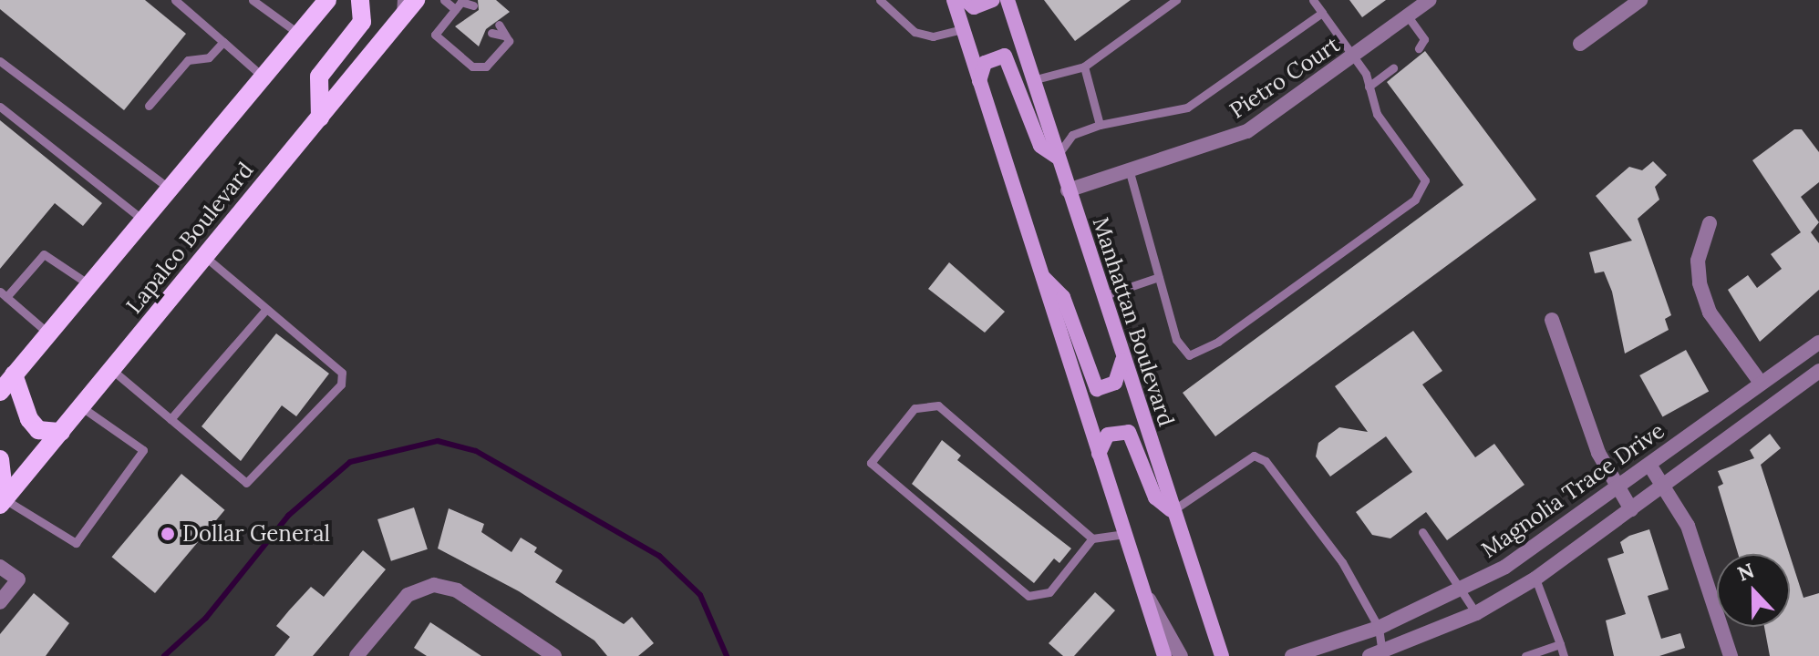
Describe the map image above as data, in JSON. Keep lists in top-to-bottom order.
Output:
{
  "streets": {
    "main road": ["Lapalco Boulevard"],
    "street": ["Pietro Court", "Manhattan Boulevard", "Magnolia Trace Drive"]
  },
  "crossings": [
    ["Pietro Court", "Manhattan Boulevard"]
  ],
  "places": ["Dollar General"],
  "north": "top"
}
